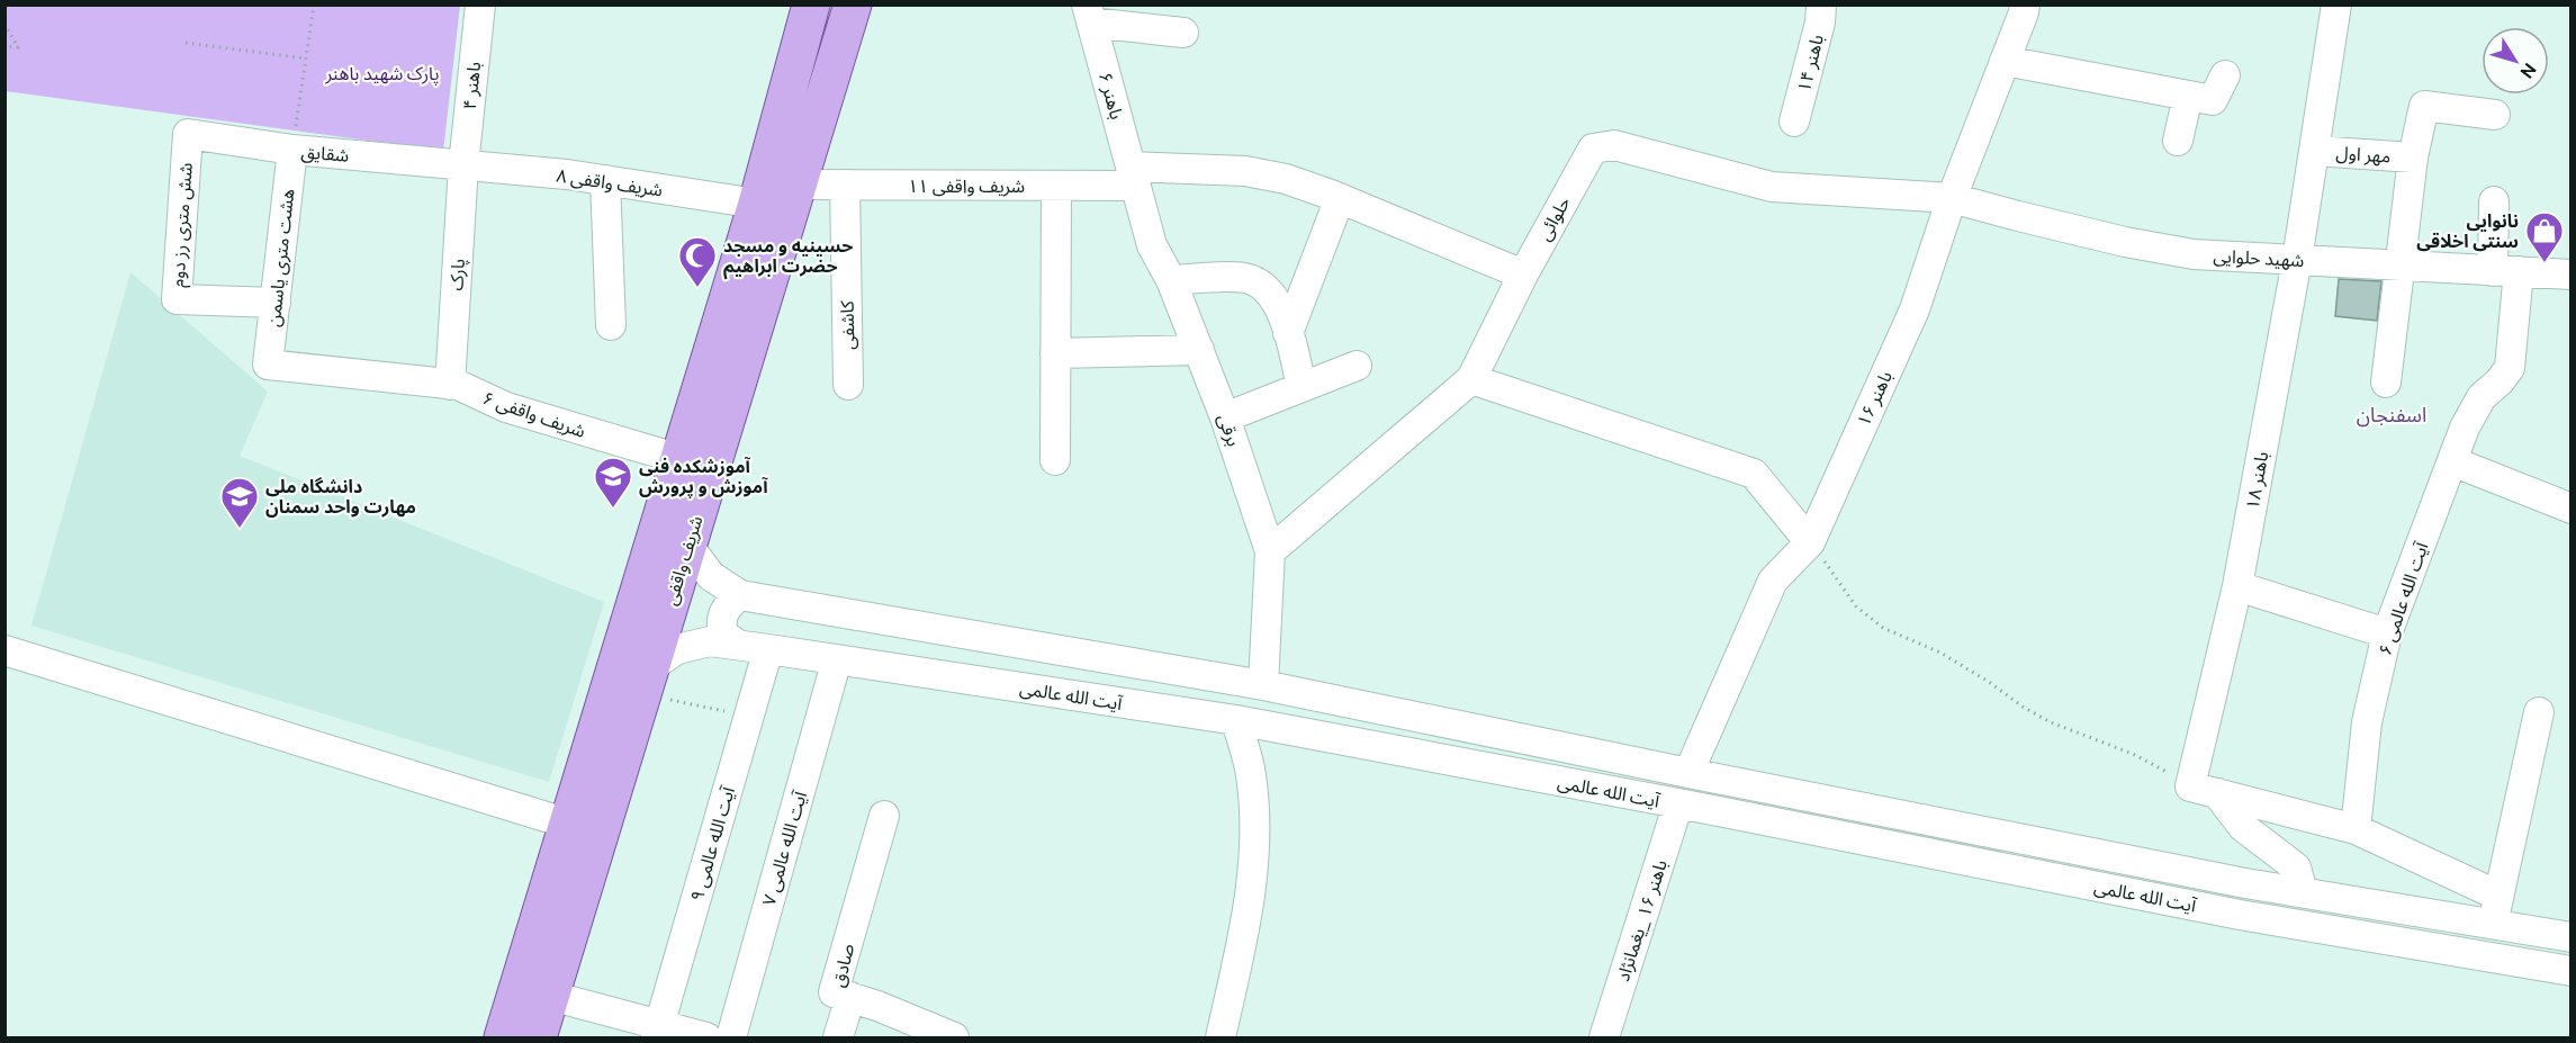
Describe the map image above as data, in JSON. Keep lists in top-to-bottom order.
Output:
{
  "streets": {
    "main road": ["شریف واقفی"],
    "street": [
      "باهنر ۱۴",
      "باهنر ۴",
      "باهنر ۶",
      "شقایق",
      "مهر اول",
      "شریف واقفی ۸",
      "شریف واقفی ۱۱",
      "حلوائی",
      "شش متری رز دوم",
      "هشت متری یاسمن",
      "شهید حلوایی",
      "پارک",
      "کاشفی",
      "باهنر ۱۶",
      "شریف واقفی ۶",
      "برقی",
      "باهنر ۱۸",
      "آیت الله عالمی ۶",
      "آیت الله عالمی",
      "آیت الله عالمی ۹",
      "آیت الله عالمی ۷",
      "باهنر ۱۶ _یغمانژاد",
      "صادق"
    ]
  },
  "crossings": [
    ["باهنر ۴", "شقایق"],
    ["باهنر ۴", "شریف واقفی ۸"],
    ["باهنر ۴", "پارک"],
    ["باهنر ۶", "شریف واقفی ۱۱"],
    ["باهنر ۶", "برقی"],
    ["شقایق", "شریف واقفی ۸"],
    ["شقایق", "شش متری رز دوم"],
    ["شقایق", "هشت متری یاسمن"],
    ["شقایق", "پارک"],
    ["مهر اول", "باهنر ۱۸"],
    ["شریف واقفی ۸", "پارک"],
    ["شریف واقفی ۸", "شریف واقفی"],
    ["شریف واقفی ۱۱", "حلوائی"],
    ["شریف واقفی ۱۱", "کاشفی"],
    ["شریف واقفی ۱۱", "برقی"],
    ["شریف واقفی ۱۱", "شریف واقفی"],
    ["حلوائی", "شهید حلوایی"],
    ["حلوائی", "باهنر ۱۶"],
    ["حلوائی", "برقی"],
    ["شش متری رز دوم", "هشت متری یاسمن"],
    ["هشت متری یاسمن", "شریف واقفی ۶"],
    ["شهید حلوایی", "باهنر ۱۶"],
    ["شهید حلوایی", "باهنر ۱۸"],
    ["شهید حلوایی", "آیت الله عالمی ۶"],
    ["پارک", "شریف واقفی ۶"],
    ["باهنر ۱۶", "آیت الله عالمی"],
    ["شریف واقفی ۶", "شریف واقفی"],
    ["برقی", "آیت الله عالمی"],
    ["شریف واقفی", "آیت الله عالمی"],
    ["آیت الله عالمی", "آیت الله عالمی ۹"],
    ["آیت الله عالمی", "آیت الله عالمی ۷"],
    ["آیت الله عالمی", "باهنر ۱۶ _یغمانژاد"]
  ],
  "districts": ["اسفنجان"],
  "parks": ["پارک شهید باهنر"],
  "places": {
    "shop": ["نانوایی سنتی اخلاقی"],
    "mosque": ["حسینیه و مسجد حضرت ابراهیم"],
    "school or university": ["آموزشکده فنی آموزش و پرورش", "دانشگاه ملی مهارت واحد سمنان"]
  },
  "north": "bottom right"
}
